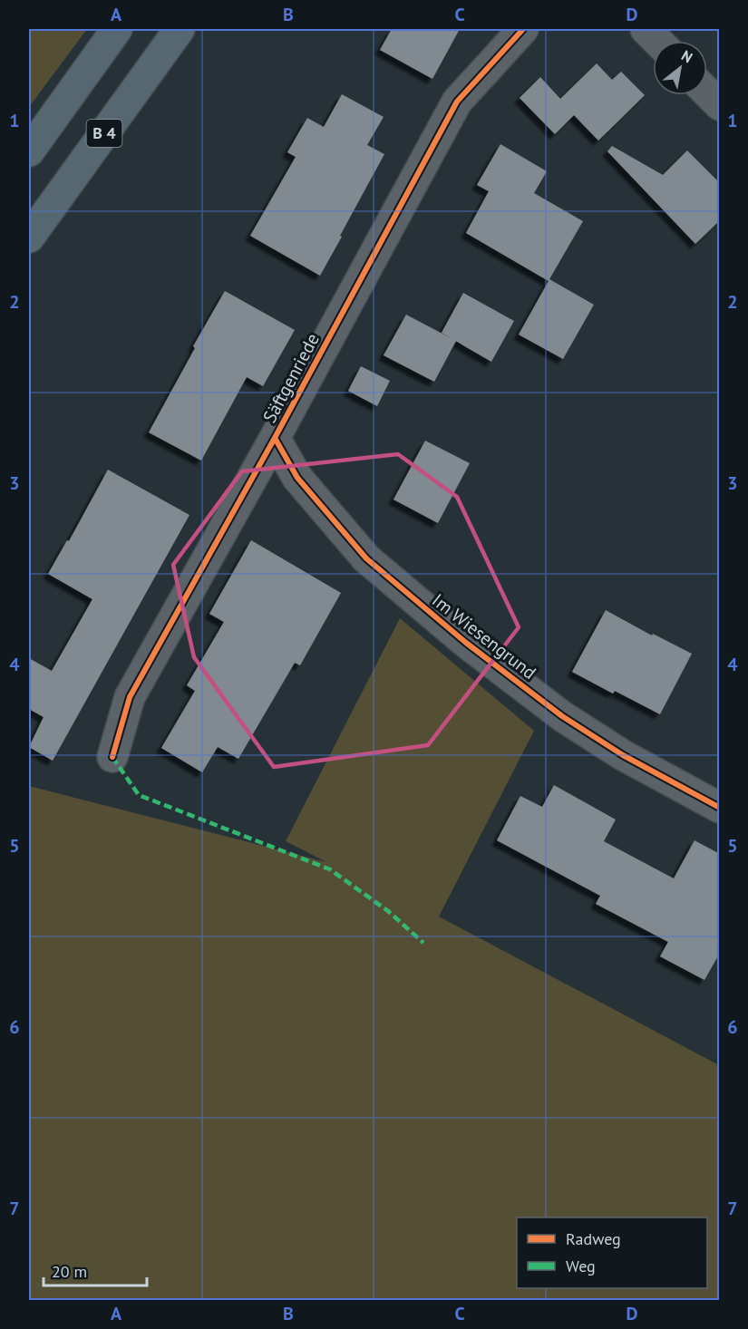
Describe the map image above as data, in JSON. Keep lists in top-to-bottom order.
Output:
{
  "streets": {
    "highway": ["B 4"],
    "street": ["Säftgenriede", "Im Wiesengrund"]
  },
  "crossings": [
    ["Säftgenriede", "Im Wiesengrund"]
  ],
  "legend": ["Radweg", "Weg"],
  "scale_bar": "20 m",
  "north": "top right",
  "grid": {
    "columns": [
      "A",
      "B",
      "C",
      "D"
    ],
    "rows": [
      "1",
      "2",
      "3",
      "4",
      "5",
      "6",
      "7"
    ]
  }
}
